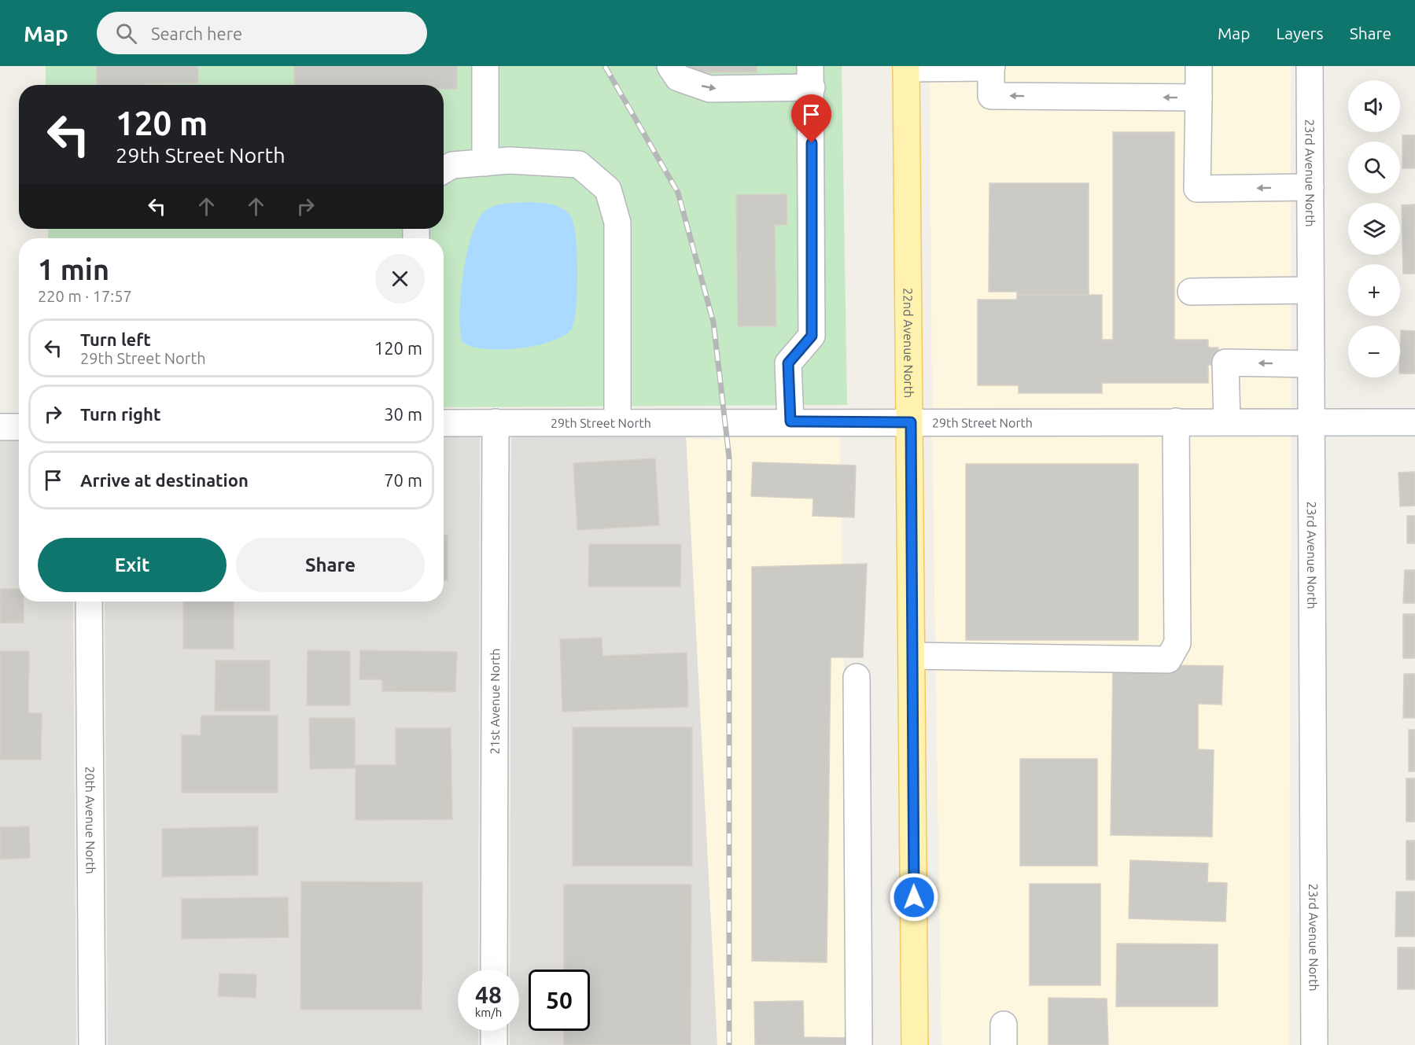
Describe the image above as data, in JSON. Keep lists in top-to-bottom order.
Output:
{
  "streets": {
    "main road": ["22nd Avenue North"],
    "street": [
      "23rd Avenue North",
      "29th Street North",
      "21st Avenue North",
      "20th Avenue North"
    ]
  },
  "crossings": [
    ["23rd Avenue North", "29th Street North"],
    ["22nd Avenue North", "29th Street North"],
    ["29th Street North", "21st Avenue North"]
  ],
  "page": {
    "header": "Map",
    "search": "Search here",
    "nav": ["Map", "Layers", "Share"],
    "map_buttons": ["+", "−"],
    "turn": ["120 m", "29th Street North"],
    "heading": ["1 min", "220 m · 17:57"],
    "list": [
      {
        "name": "Turn left",
        "note": "29th Street North",
        "value": "120 m"
      },
      {
        "name": "Turn right",
        "value": "30 m"
      },
      {
        "name": "Arrive at destination",
        "value": "70 m"
      }
    ],
    "buttons": ["Exit", "Share"],
    "speed": "48 km/h",
    "limit": "50"
  }
}
